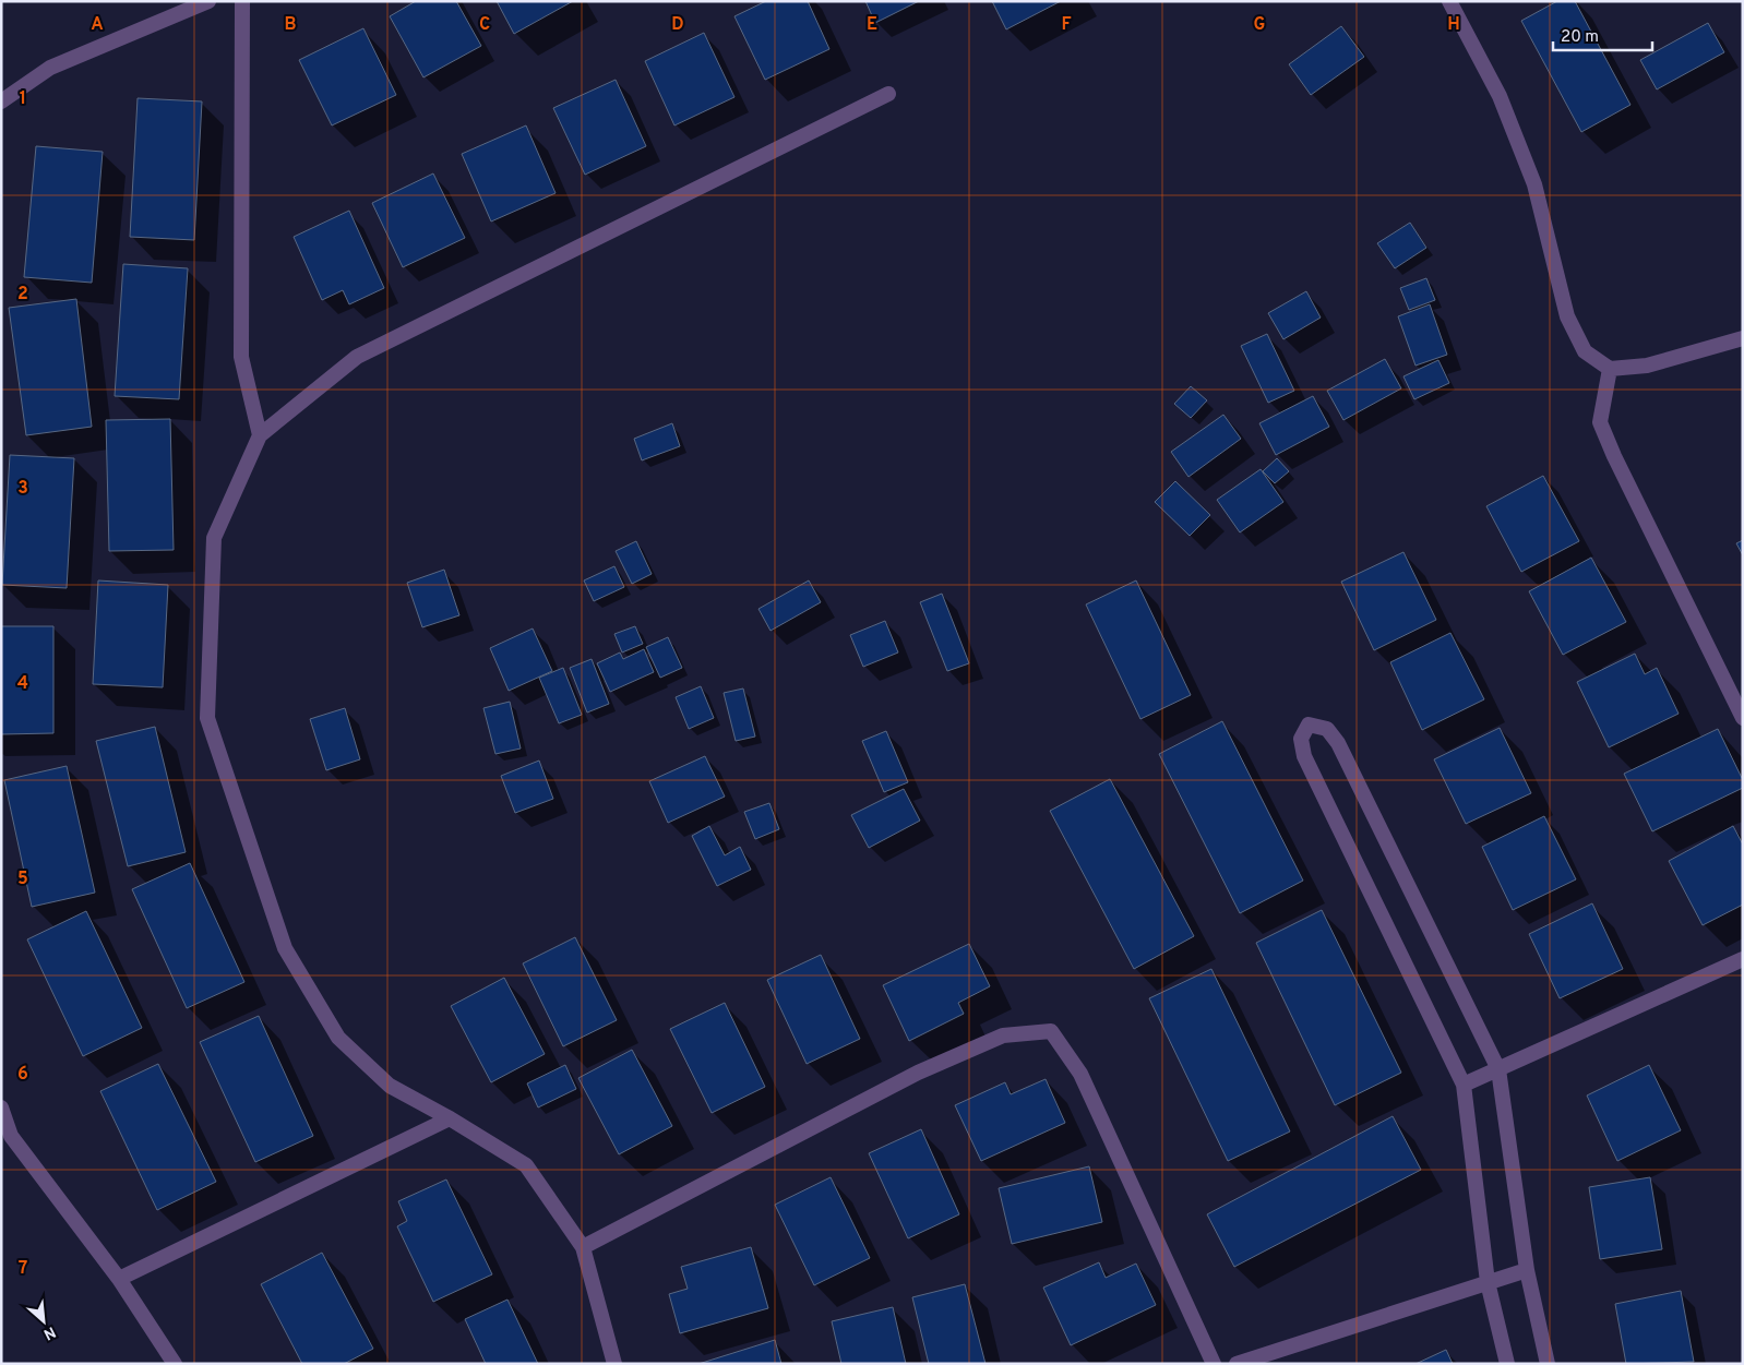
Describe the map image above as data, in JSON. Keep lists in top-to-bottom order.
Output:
{
  "scale_bar": "20 m",
  "north": "bottom right",
  "grid": {
    "columns": [
      "A",
      "B",
      "C",
      "D",
      "E",
      "F",
      "G",
      "H"
    ],
    "rows": [
      "1",
      "2",
      "3",
      "4",
      "5",
      "6",
      "7"
    ]
  }
}
